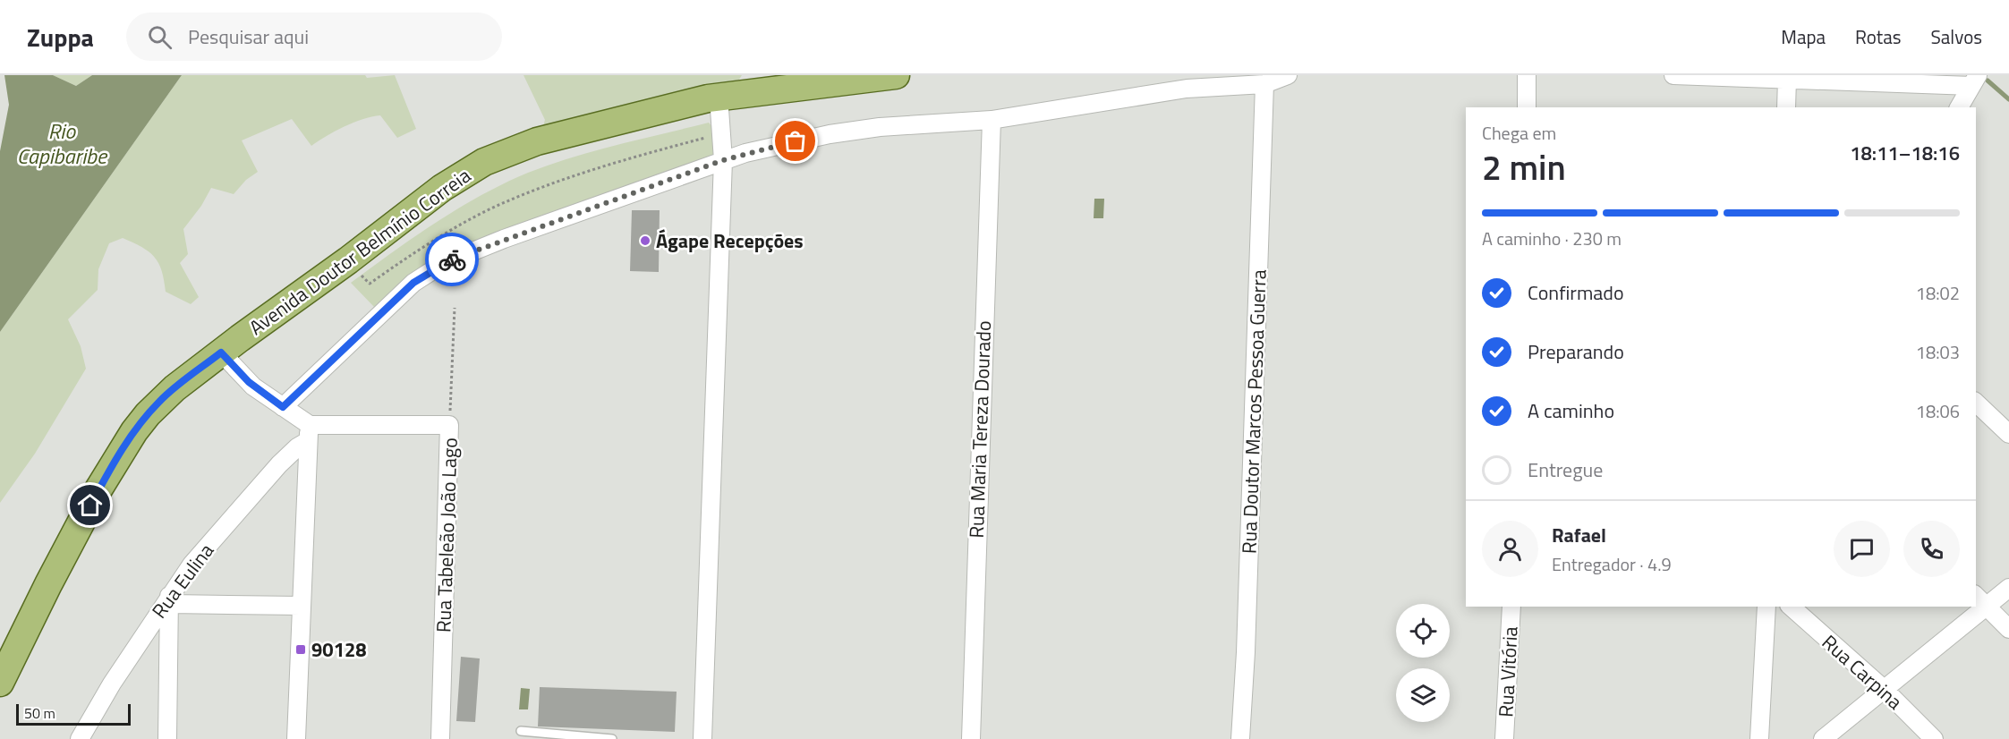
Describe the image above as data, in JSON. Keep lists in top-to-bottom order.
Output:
{
  "streets": {
    "main road": ["Avenida Doutor Belmínio Correia"],
    "street": [
      "Rua Doutor Marcos Pessoa Guerra",
      "Rua Maria Tereza Dourado",
      "Rua Tabeleão João Lago",
      "Rua Eulina",
      "Rua Vitória",
      "Rua Carpina"
    ]
  },
  "crossings": [
    ["Rua Tabeleão João Lago", "Rua Eulina"]
  ],
  "water": ["Rio Capibaribe"],
  "places": {
    "other": ["Ágape Recepções"],
    "transit": ["90128"]
  },
  "scale_bar": "50 m",
  "page": {
    "header": "Zuppa",
    "search": "Pesquisar aqui",
    "nav": ["Mapa", "Rotas", "Salvos"],
    "heading": ["2 min", "Chega em", "18:11–18:16"],
    "panel": ["Rafael", "Entregador · 4.9"],
    "bar": "A caminho · 230 m",
    "list": [
      ["Confirmado", "18:02"],
      ["Preparando", "18:03"],
      ["A caminho", "18:06"],
      "Entregue"
    ],
    "scale": "50 m"
  }
}
